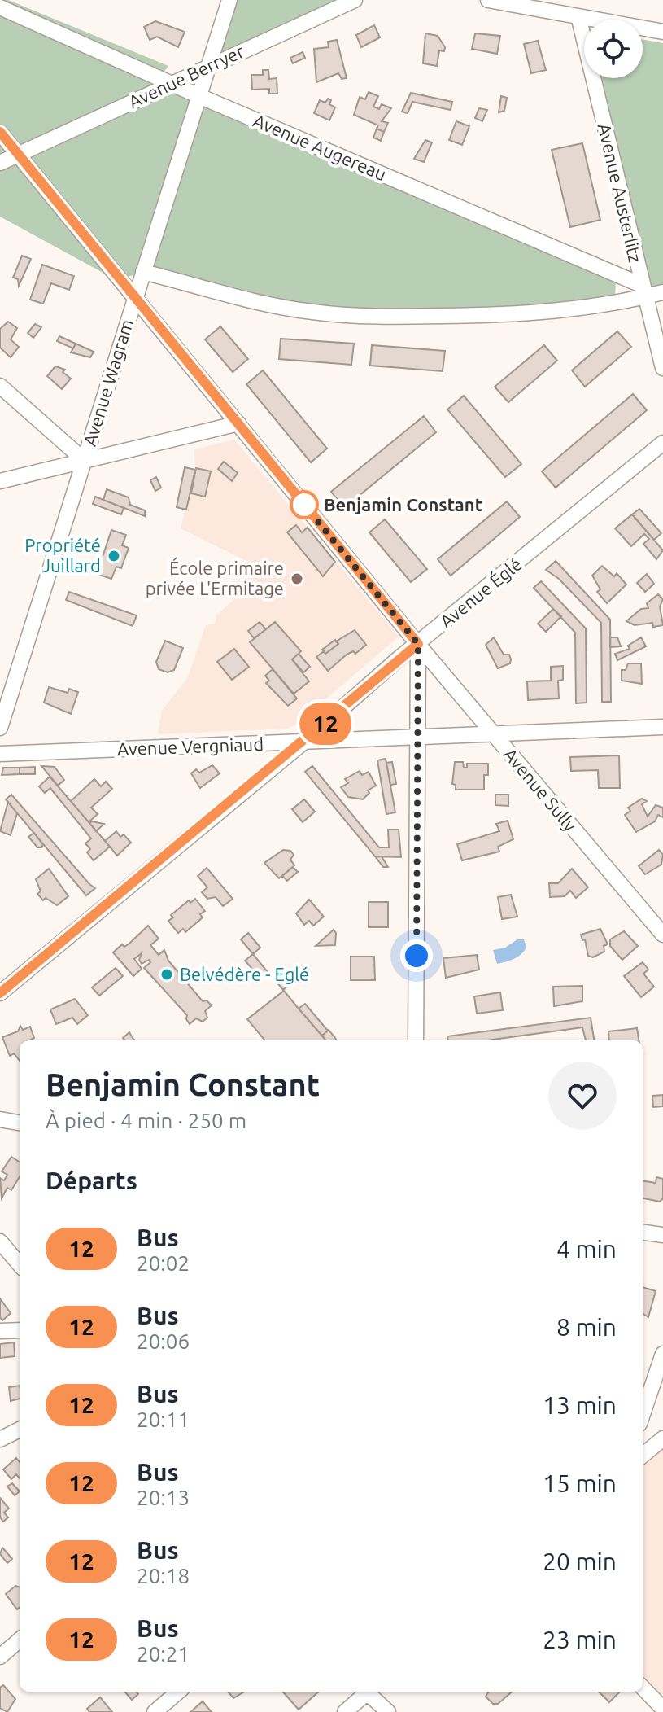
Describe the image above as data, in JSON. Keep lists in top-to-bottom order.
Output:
{
  "streets": {
    "street": [
      "Avenue Berryer",
      "Avenue Augereau",
      "Avenue Austerlitz",
      "Avenue Wagram",
      "Avenue Églé",
      "Avenue Vergniaud",
      "Avenue Sully"
    ]
  },
  "crossings": [
    ["Avenue Berryer", "Avenue Augereau"],
    ["Avenue Berryer", "Avenue Wagram"],
    ["Avenue Berryer", "Avenue Sully"],
    ["Avenue Augereau", "Avenue Austerlitz"],
    ["Avenue Augereau", "Avenue Wagram"],
    ["Avenue Wagram", "Avenue Sully"],
    ["Avenue Églé", "Avenue Vergniaud"],
    ["Avenue Églé", "Avenue Sully"],
    ["Avenue Vergniaud", "Avenue Sully"]
  ],
  "places": [
    "Benjamin Constant",
    "Propriété Juillard",
    "École primaire privée L'Ermitage",
    "Belvédère - Eglé"
  ],
  "lines": ["bus line 12"],
  "page": {
    "on_map": "12",
    "heading": [
      ["Benjamin Constant", "À pied · 4 min · 250 m"],
      "Départs"
    ],
    "list": [
      {
        "mark": "12",
        "name": "Bus",
        "note": "20:02",
        "value": "4 min"
      },
      {
        "mark": "12",
        "name": "Bus",
        "note": "20:06",
        "value": "8 min"
      },
      {
        "mark": "12",
        "name": "Bus",
        "note": "20:11",
        "value": "13 min"
      },
      {
        "mark": "12",
        "name": "Bus",
        "note": "20:13",
        "value": "15 min"
      },
      {
        "mark": "12",
        "name": "Bus",
        "note": "20:18",
        "value": "20 min"
      },
      {
        "mark": "12",
        "name": "Bus",
        "note": "20:21",
        "value": "23 min"
      }
    ]
  }
}
